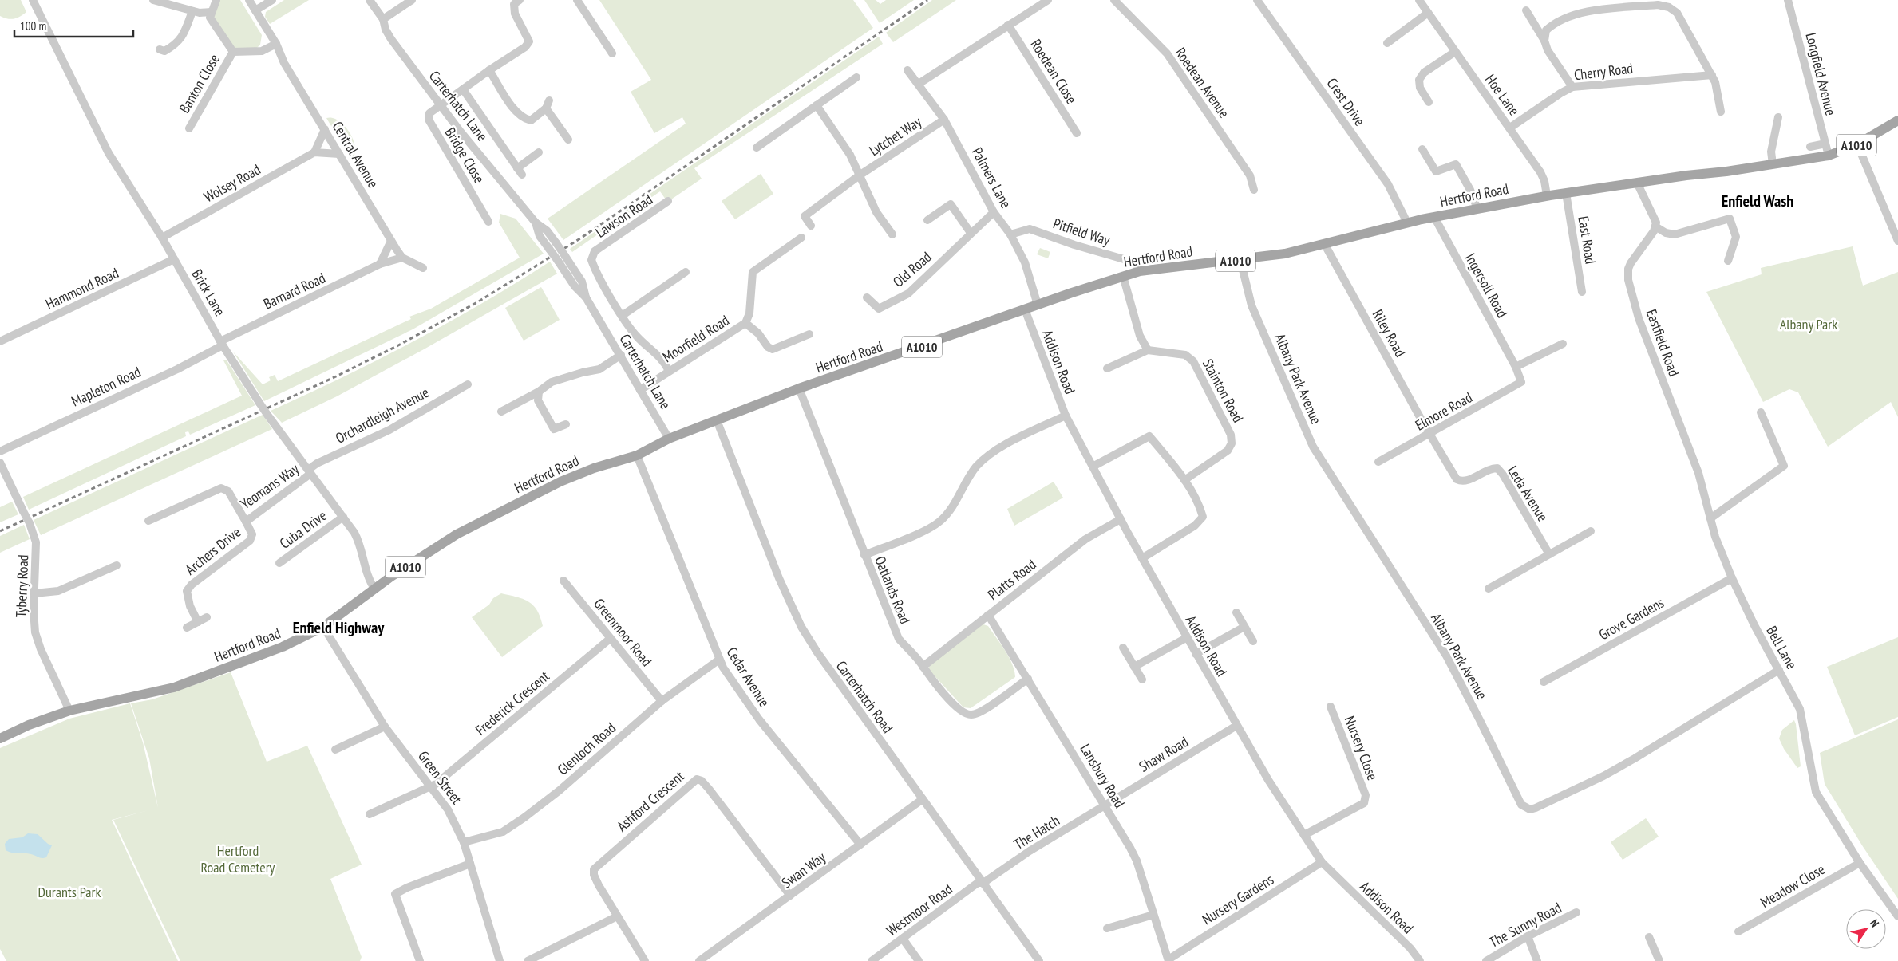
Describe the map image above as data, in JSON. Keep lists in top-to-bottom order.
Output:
{
  "streets": {
    "main road": ["A1010", "Hertford Road"],
    "street": [
      "Roedean Close",
      "Cherry Road",
      "Longfield Avenue",
      "Roedean Avenue",
      "Banton Close",
      "Hoe Lane",
      "Crest Drive",
      "Carterhatch Lane",
      "Lytchet Way",
      "Central Avenue",
      "Bridge Close",
      "Palmers Lane",
      "Wolsey Road",
      "Lawson Road",
      "Pitfield Way",
      "East Road",
      "Old Road",
      "Ingersoll Road",
      "Hammond Road",
      "Barnard Road",
      "Brick Lane",
      "Riley Road",
      "Moorfield Road",
      "Eastfield Road",
      "Addison Road",
      "Albany Park Avenue",
      "Mapleton Road",
      "Stainton Road",
      "Elmore Road",
      "Orchardleigh Avenue",
      "Yeomans Way",
      "Leda Avenue",
      "Cuba Drive",
      "Archers Drive",
      "Platts Road",
      "Tyberry Road",
      "Oatlands Road",
      "Grove Gardens",
      "Greenmoor Road",
      "Bell Lane",
      "Cedar Avenue",
      "Carterhatch Road",
      "Frederick Crescent",
      "Nursery Close",
      "Glenloch Road",
      "Shaw Road",
      "Lansbury Road",
      "Green Street",
      "Ashford Crescent",
      "The Hatch",
      "Swan Way",
      "Meadow Close",
      "Nursery Gardens",
      "Westmoor Road",
      "The Sunny Road"
    ]
  },
  "crossings": [
    ["Cherry Road", "Hoe Lane"],
    ["Longfield Avenue", "Hertford Road"],
    ["Hoe Lane", "Hertford Road"],
    ["Crest Drive", "Hertford Road"],
    ["Carterhatch Lane", "Bridge Close"],
    ["Carterhatch Lane", "Hertford Road"],
    ["Carterhatch Lane", "Moorfield Road"],
    ["Lytchet Way", "Palmers Lane"],
    ["Central Avenue", "Barnard Road"],
    ["Palmers Lane", "Hertford Road"],
    ["Palmers Lane", "Pitfield Way"],
    ["Palmers Lane", "Old Road"],
    ["Wolsey Road", "Brick Lane"],
    ["Hertford Road", "Pitfield Way"],
    ["Hertford Road", "East Road"],
    ["Hertford Road", "Ingersoll Road"],
    ["Hertford Road", "Brick Lane"],
    ["Hertford Road", "Riley Road"],
    ["Hertford Road", "Addison Road"],
    ["Hertford Road", "Albany Park Avenue"],
    ["Hertford Road", "Tyberry Road"],
    ["Hertford Road", "Oatlands Road"],
    ["Hertford Road", "Cedar Avenue"],
    ["Hertford Road", "Carterhatch Road"],
    ["Hertford Road", "Green Street"],
    ["Lawson Road", "Moorfield Road"],
    ["Ingersoll Road", "Elmore Road"],
    ["Hammond Road", "Brick Lane"],
    ["Barnard Road", "Brick Lane"],
    ["Barnard Road", "Mapleton Road"],
    ["Brick Lane", "Mapleton Road"],
    ["Brick Lane", "Orchardleigh Avenue"],
    ["Brick Lane", "Yeomans Way"],
    ["Brick Lane", "Cuba Drive"],
    ["Riley Road", "Elmore Road"],
    ["Riley Road", "Leda Avenue"],
    ["Eastfield Road", "Bell Lane"],
    ["Addison Road", "Platts Road"],
    ["Addison Road", "Nursery Close"],
    ["Addison Road", "Shaw Road"],
    ["Addison Road", "Nursery Gardens"],
    ["Albany Park Avenue", "Bell Lane"],
    ["Elmore Road", "Leda Avenue"],
    ["Orchardleigh Avenue", "Yeomans Way"],
    ["Yeomans Way", "Archers Drive"],
    ["Platts Road", "Oatlands Road"],
    ["Platts Road", "Lansbury Road"],
    ["Oatlands Road", "Lansbury Road"],
    ["Grove Gardens", "Bell Lane"],
    ["Greenmoor Road", "Frederick Crescent"],
    ["Greenmoor Road", "Glenloch Road"],
    ["Bell Lane", "Meadow Close"],
    ["Cedar Avenue", "Glenloch Road"],
    ["Cedar Avenue", "Swan Way"],
    ["Carterhatch Road", "The Hatch"],
    ["Carterhatch Road", "Swan Way"],
    ["Carterhatch Road", "Westmoor Road"],
    ["Frederick Crescent", "Green Street"],
    ["Glenloch Road", "Green Street"],
    ["Shaw Road", "Lansbury Road"],
    ["Shaw Road", "The Hatch"],
    ["Lansbury Road", "The Hatch"],
    ["Lansbury Road", "Nursery Gardens"],
    ["Ashford Crescent", "Swan Way"],
    ["The Hatch", "Westmoor Road"]
  ],
  "districts": ["Enfield Wash", "Enfield Highway"],
  "parks": ["Albany Park", "Hertford Road Cemetery", "Durants Park"],
  "scale_bar": "100 m",
  "north": "top right"
}
